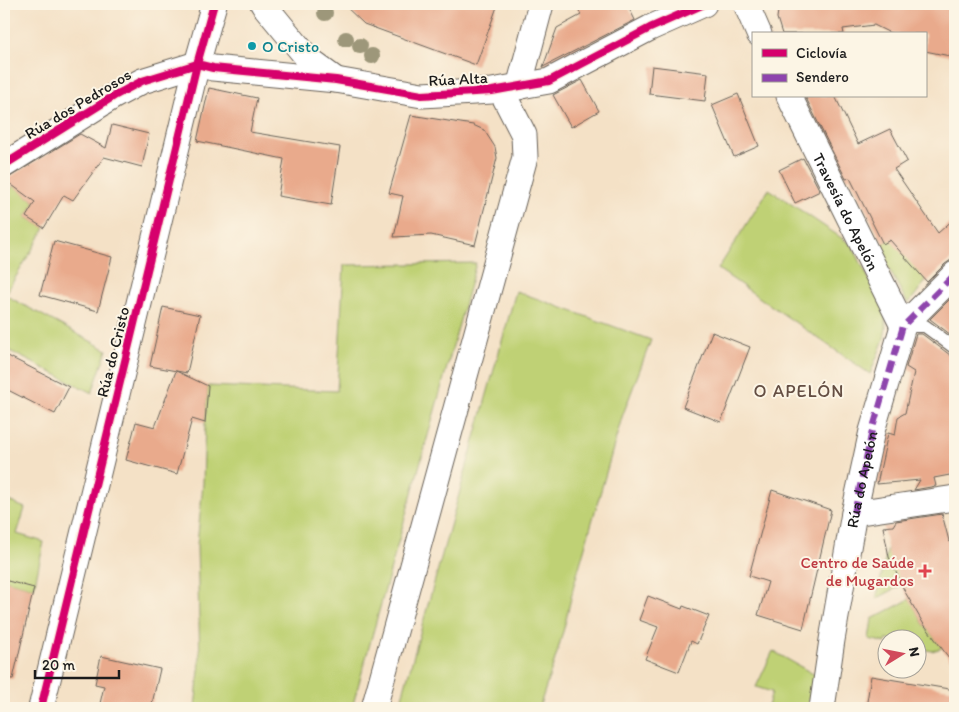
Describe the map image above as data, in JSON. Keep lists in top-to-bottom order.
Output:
{
  "streets": {
    "street": [
      "Rúa Alta",
      "Rúa dos Pedrosos",
      "Travesía do Apelón",
      "Rúa do Cristo",
      "Rúa do Apelón"
    ]
  },
  "crossings": [
    ["Rúa Alta", "Rúa dos Pedrosos"],
    ["Rúa Alta", "Rúa do Cristo"],
    ["Rúa dos Pedrosos", "Rúa do Cristo"],
    ["Travesía do Apelón", "Rúa do Apelón"]
  ],
  "districts": ["O APELÓN"],
  "places": {
    "other": ["O Cristo"],
    "health": ["Centro de Saúde de Mugardos"]
  },
  "legend": ["Ciclovía", "Sendero"],
  "scale_bar": "20 m",
  "north": "right"
}
